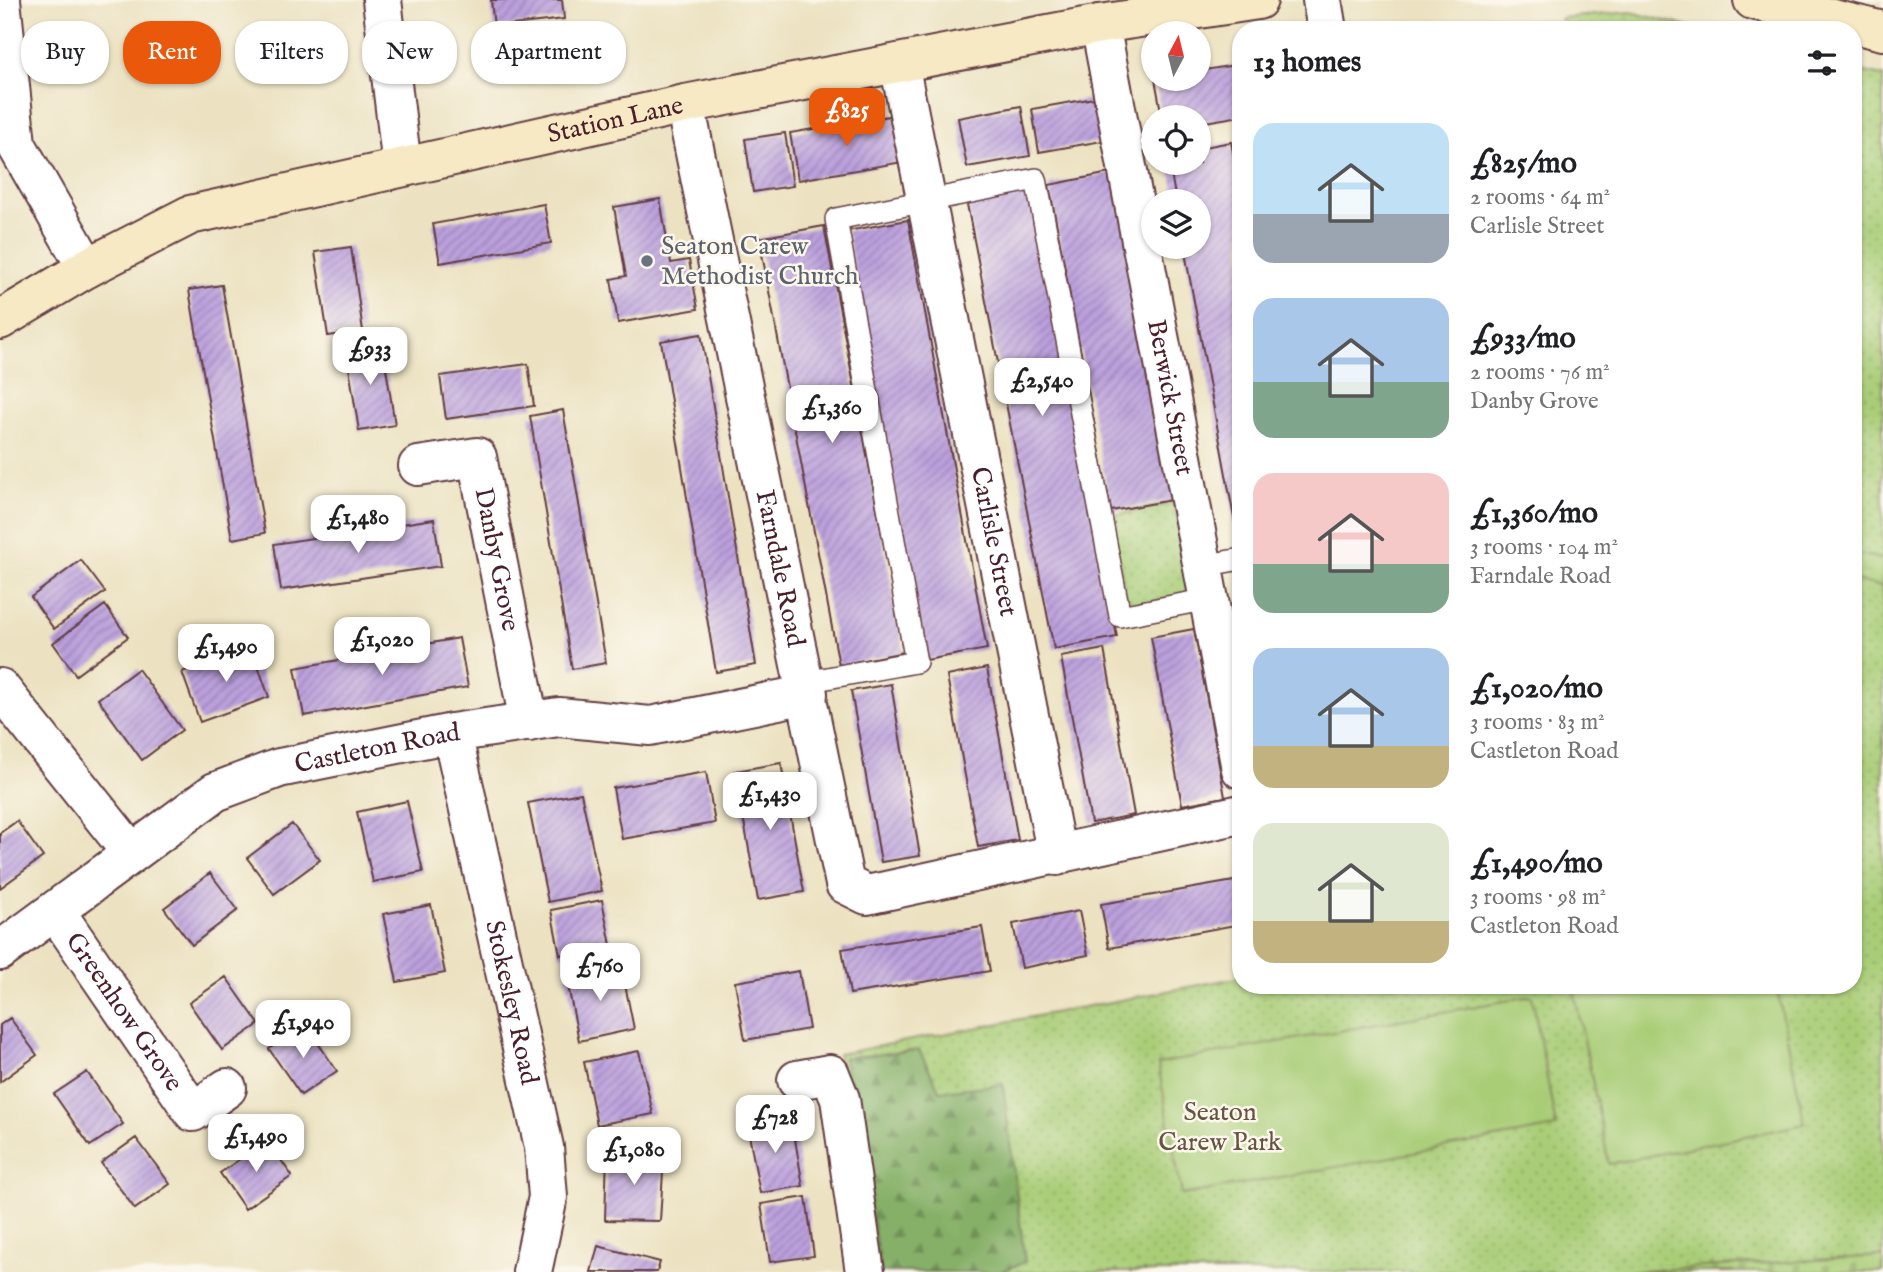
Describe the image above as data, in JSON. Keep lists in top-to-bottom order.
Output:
{
  "streets": {
    "main road": ["Station Lane"],
    "street": [
      "Berwick Street",
      "Carlisle Street",
      "Danby Grove",
      "Farndale Road",
      "Castleton Road",
      "Stokesley Road",
      "Greenhow Grove"
    ]
  },
  "crossings": [
    ["Station Lane", "Berwick Street"],
    ["Station Lane", "Carlisle Street"],
    ["Station Lane", "Farndale Road"],
    ["Carlisle Street", "Farndale Road"],
    ["Danby Grove", "Castleton Road"],
    ["Farndale Road", "Castleton Road"],
    ["Castleton Road", "Stokesley Road"],
    ["Castleton Road", "Greenhow Grove"]
  ],
  "parks": ["Seaton Carew Park"],
  "places": ["Seaton Carew Methodist Church"],
  "north": "top",
  "page": {
    "chip": [
      "Buy",
      "Rent",
      "Filters",
      "New",
      "Apartment"
    ],
    "heading": "13 homes",
    "price": [
      "£825",
      "£933",
      "£2,540",
      "£1,360",
      "£1,480",
      "£1,020",
      "£1,490",
      "£1,430",
      "£760",
      "£1,940",
      "£728",
      "£1,490",
      "£1,080"
    ],
    "list": [
      {
        "name": "£825/mo",
        "note": "2 rooms · 64 m² · Carlisle Street"
      },
      {
        "name": "£933/mo",
        "note": "2 rooms · 76 m² · Danby Grove"
      },
      {
        "name": "£1,360/mo",
        "note": "3 rooms · 104 m² · Farndale Road"
      },
      {
        "name": "£1,020/mo",
        "note": "3 rooms · 83 m² · Castleton Road"
      },
      {
        "name": "£1,490/mo",
        "note": "3 rooms · 98 m² · Castleton Road"
      }
    ]
  }
}
